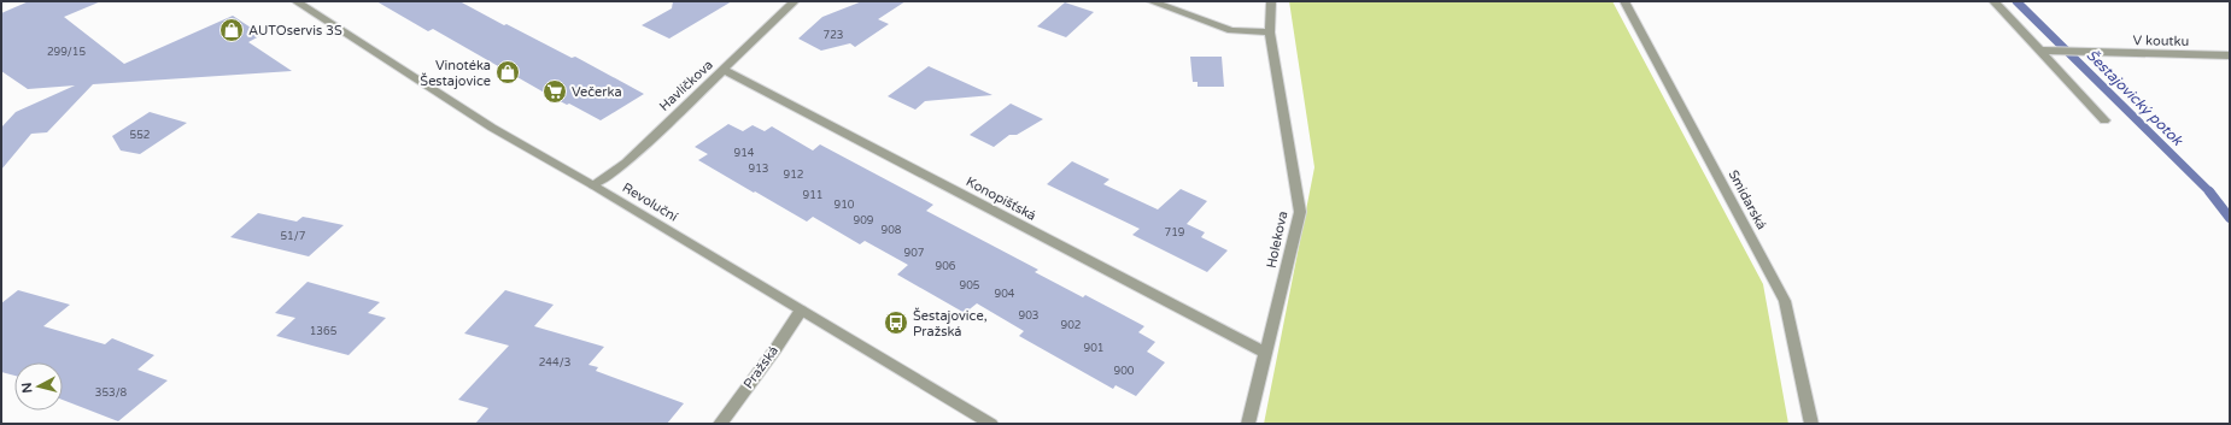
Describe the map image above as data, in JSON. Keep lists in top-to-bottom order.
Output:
{
  "streets": {
    "street": [
      "V koutku",
      "Havlíčkova",
      "Konopišťská",
      "Smidarská",
      "Revoluční",
      "Holekova",
      "Pražská"
    ]
  },
  "crossings": [
    ["Havlíčkova", "Konopišťská"],
    ["Havlíčkova", "Revoluční"],
    ["Konopišťská", "Holekova"],
    ["Revoluční", "Pražská"]
  ],
  "water": ["Šestajovický potok"],
  "places": {
    "shop": ["AUTOservis 3S", "Vinotéka Šestajovice"],
    "supermarket": ["Večerka"],
    "bus stop": ["Šestajovice, Pražská"]
  },
  "house_numbers": [
    "723",
    "299/15",
    "552",
    "914",
    "913",
    "912",
    "911",
    "910",
    "909",
    "908",
    "719",
    "51/7",
    "907",
    "906",
    "905",
    "904",
    "903",
    "902",
    "1365",
    "901",
    "244/3",
    "900",
    "353/8"
  ],
  "north": "left"
}
